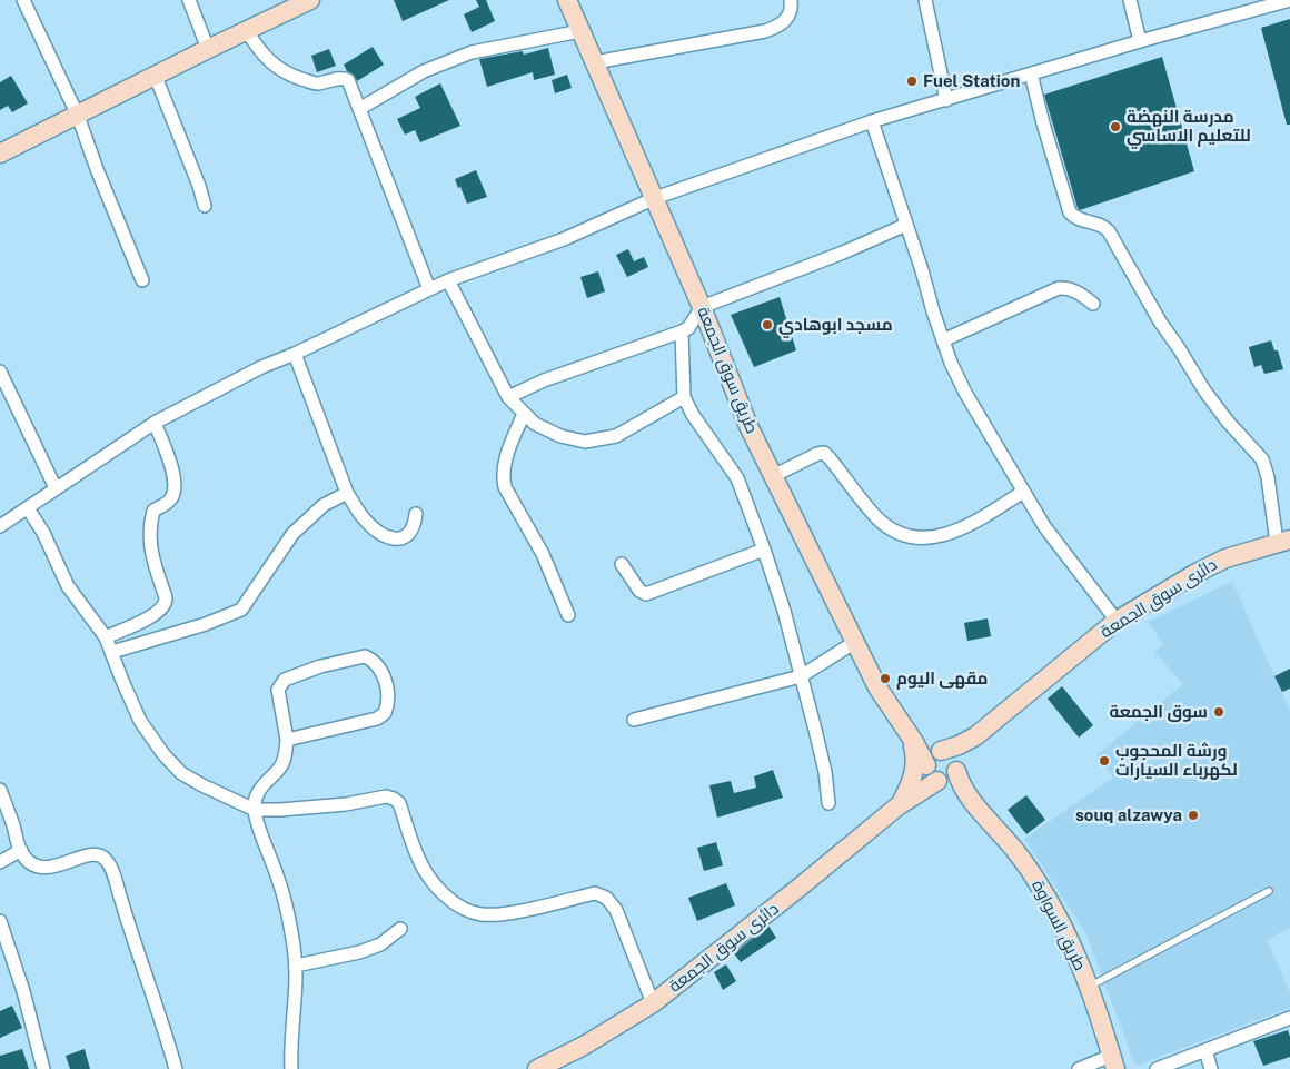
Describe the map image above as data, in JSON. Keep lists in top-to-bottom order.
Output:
{
  "streets": {
    "street": ["طريق سوق الجمعة", "دائرى سوق الجمعة", "طريق السواوة"]
  },
  "crossings": [
    ["دائرى سوق الجمعة", "طريق السواوة"]
  ],
  "places": [
    "Fuel Station",
    "مدرسة النهضة للتعليم الاساسي",
    "مسجد ابوهادي",
    "مقهى اليوم",
    "سوق الجمعة",
    "ورشة المحجوب لكهرباء السيارات",
    "souq alzawya"
  ]
}
